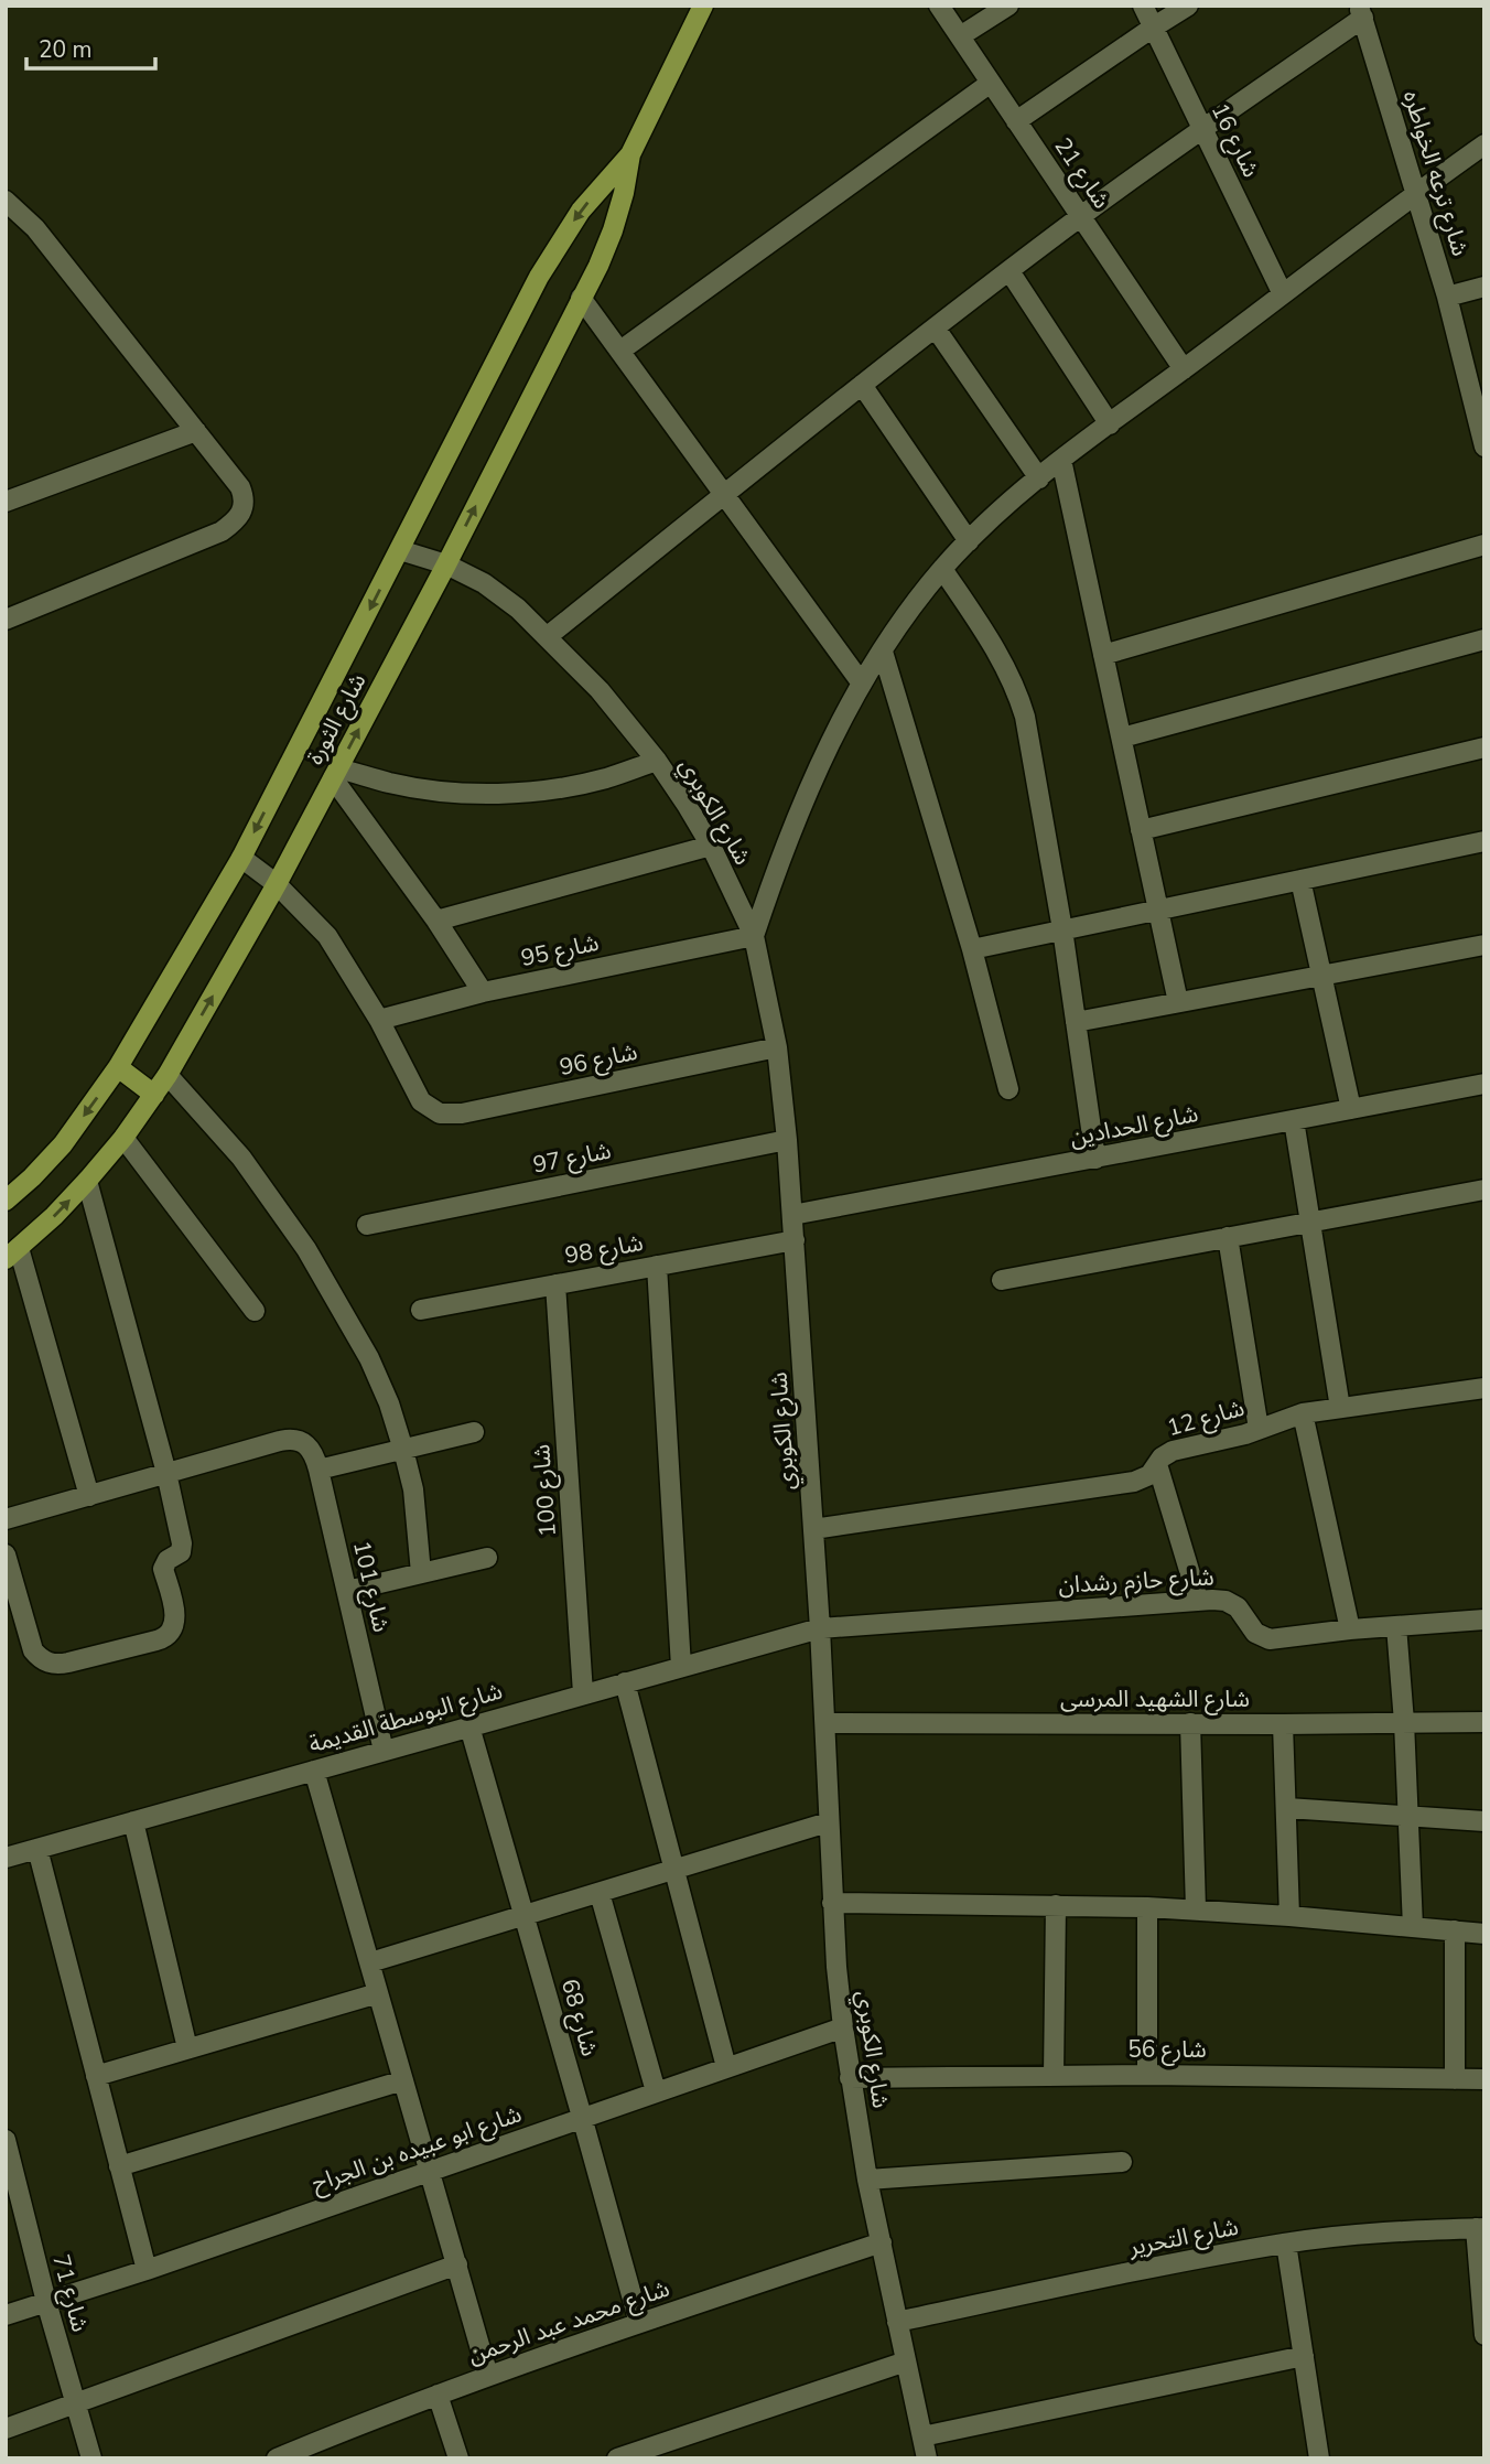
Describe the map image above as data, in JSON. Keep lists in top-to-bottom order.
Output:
{
  "streets": {
    "main road": ["شارع الثورة"],
    "street": [
      "شارع 16",
      "شارع 21",
      "شارع ترعه الخواطره",
      "شارع الكوبري",
      "شارع 95",
      "شارع 96",
      "شارع الحدادين",
      "شارع 97",
      "شارع 98",
      "شارع 12",
      "شارع 100",
      "شارع حازم رشدان",
      "شارع 101",
      "شارع الشهيد المرسى",
      "شارع البوسطة القديمة",
      "شارع 68",
      "شارع 56",
      "شارع ابو عبيده بن الجراح",
      "شارع التحرير",
      "شارع 71",
      "شارع محمد عبد الرحمن"
    ]
  },
  "crossings": [
    ["شارع الثورة", "شارع الكوبري"],
    ["شارع الكوبري", "شارع 95"],
    ["شارع الكوبري", "شارع 96"],
    ["شارع الكوبري", "شارع الحدادين"],
    ["شارع الكوبري", "شارع 97"],
    ["شارع الكوبري", "شارع 98"],
    ["شارع الكوبري", "شارع 12"],
    ["شارع الكوبري", "شارع حازم رشدان"],
    ["شارع الكوبري", "شارع الشهيد المرسى"],
    ["شارع الكوبري", "شارع البوسطة القديمة"],
    ["شارع الكوبري", "شارع 56"],
    ["شارع الكوبري", "شارع ابو عبيده بن الجراح"],
    ["شارع الكوبري", "شارع التحرير"],
    ["شارع الكوبري", "شارع محمد عبد الرحمن"],
    ["شارع 95", "شارع 96"],
    ["شارع 98", "شارع 100"],
    ["شارع 100", "شارع البوسطة القديمة"],
    ["شارع حازم رشدان", "شارع البوسطة القديمة"],
    ["شارع 101", "شارع البوسطة القديمة"],
    ["شارع البوسطة القديمة", "شارع 68"],
    ["شارع 68", "شارع ابو عبيده بن الجراح"],
    ["شارع 68", "شارع محمد عبد الرحمن"],
    ["شارع ابو عبيده بن الجراح", "شارع 71"]
  ],
  "scale_bar": "20 m"
}
